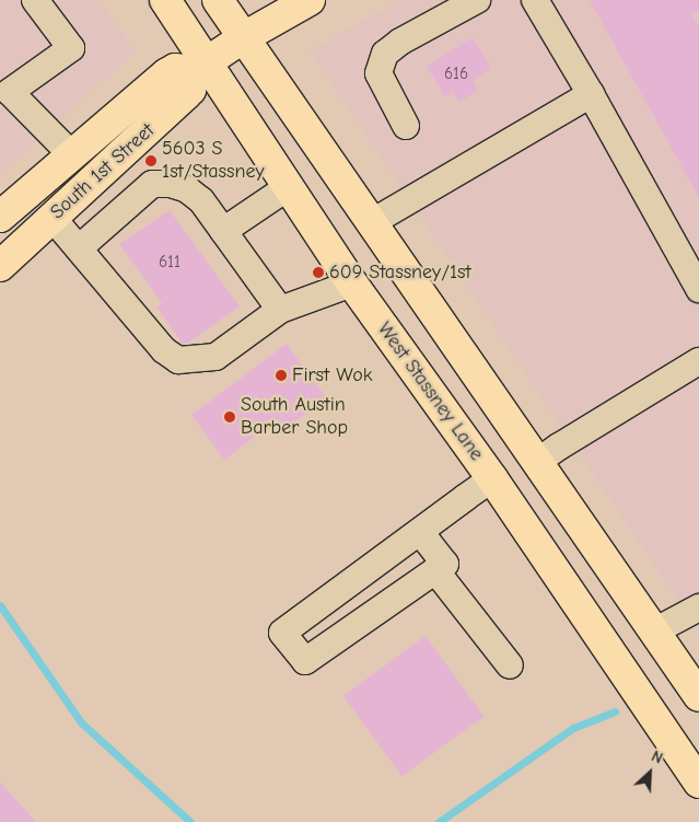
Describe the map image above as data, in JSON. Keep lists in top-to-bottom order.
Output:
{
  "streets": {
    "main road": ["South 1st Street", "West Stassney Lane"]
  },
  "crossings": [
    ["South 1st Street", "West Stassney Lane"]
  ],
  "places": [
    "5603 S 1st/Stassney",
    "609 Stassney/1st",
    "First Wok",
    "South Austin Barber Shop"
  ],
  "house_numbers": ["616", "611"],
  "north": "top right"
}
